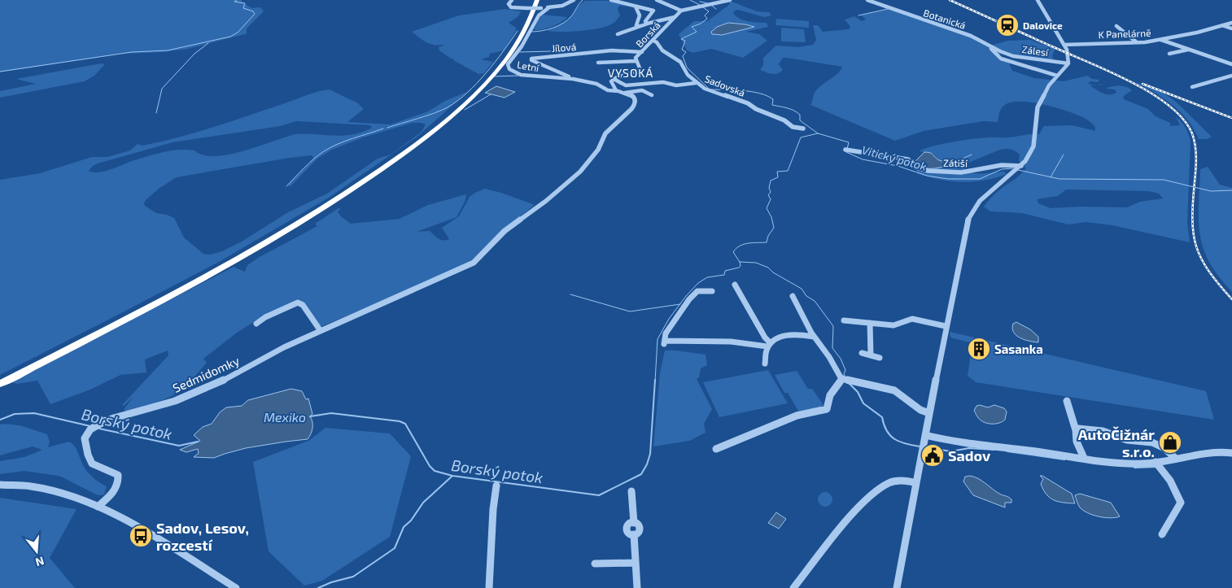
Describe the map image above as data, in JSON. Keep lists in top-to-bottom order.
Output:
{
  "streets": {
    "street": [
      "Botanická",
      "K Panelárně",
      "Borská",
      "Jílová",
      "Zálesí",
      "Letní",
      "Sadovská",
      "Zátiší",
      "Sedmidomky"
    ]
  },
  "crossings": [
    ["Botanická", "Zálesí"],
    ["Borská", "Jílová"],
    ["Borská", "Sadovská"],
    ["Jílová", "Letní"],
    ["Letní", "Sedmidomky"]
  ],
  "districts": ["VYSOKÁ"],
  "water": ["Vitický potok", "Mexiko", "Borský potok"],
  "places": {
    "station": ["Dalovice"],
    "building": ["Sasanka"],
    "shop": ["AutoČižnár s.r.o."],
    "public building": ["Sadov"],
    "bus stop": ["Sadov, Lesov, rozcestí"]
  },
  "north": "bottom"
}
